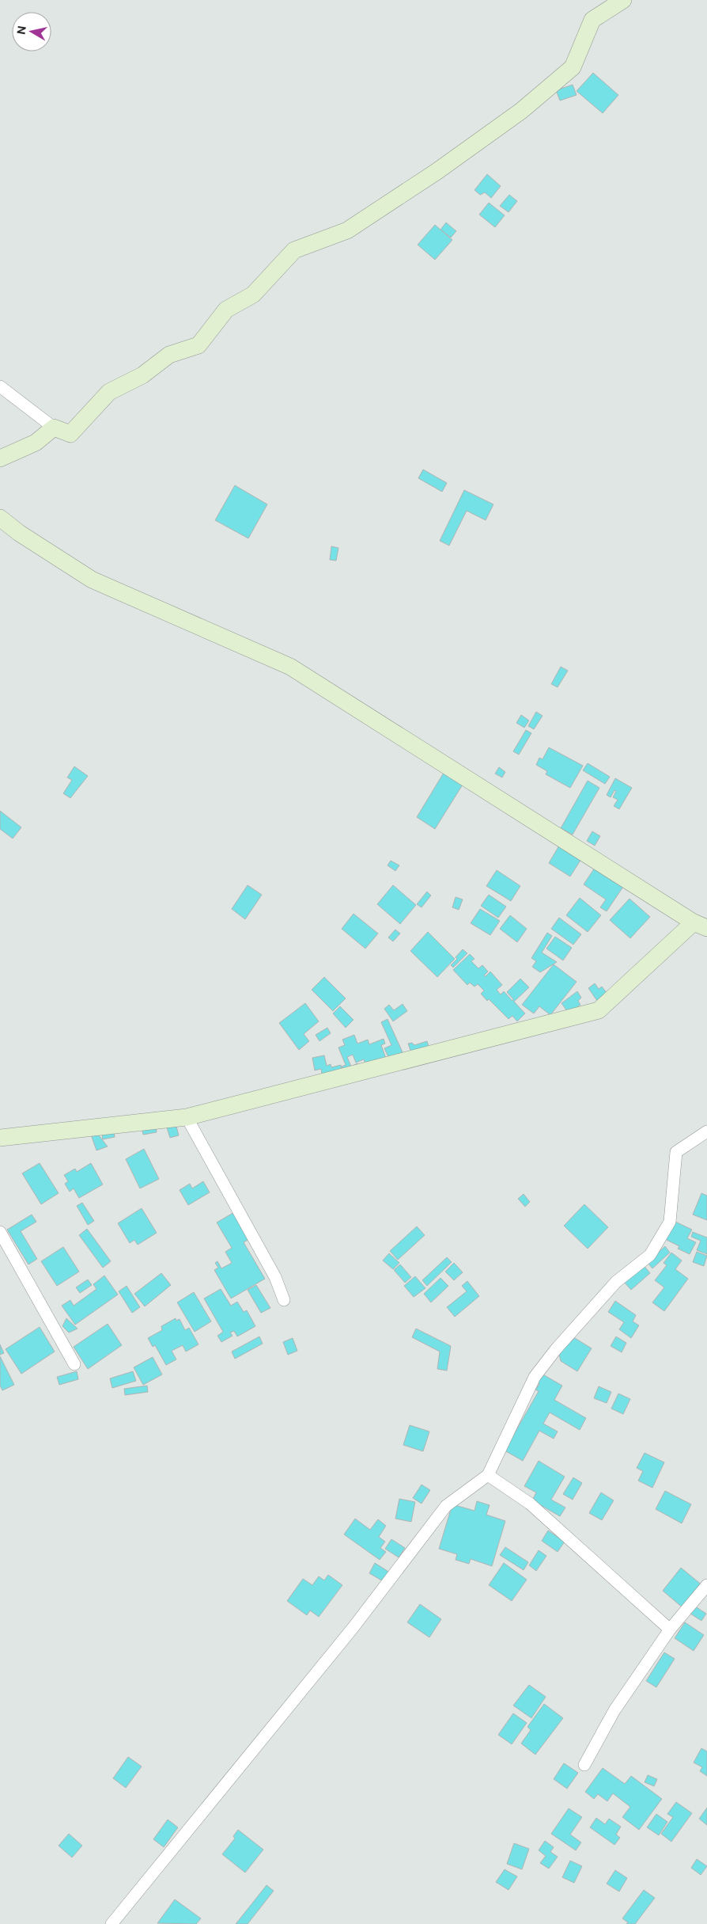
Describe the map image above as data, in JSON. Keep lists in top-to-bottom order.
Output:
{
  "north": "left"
}
